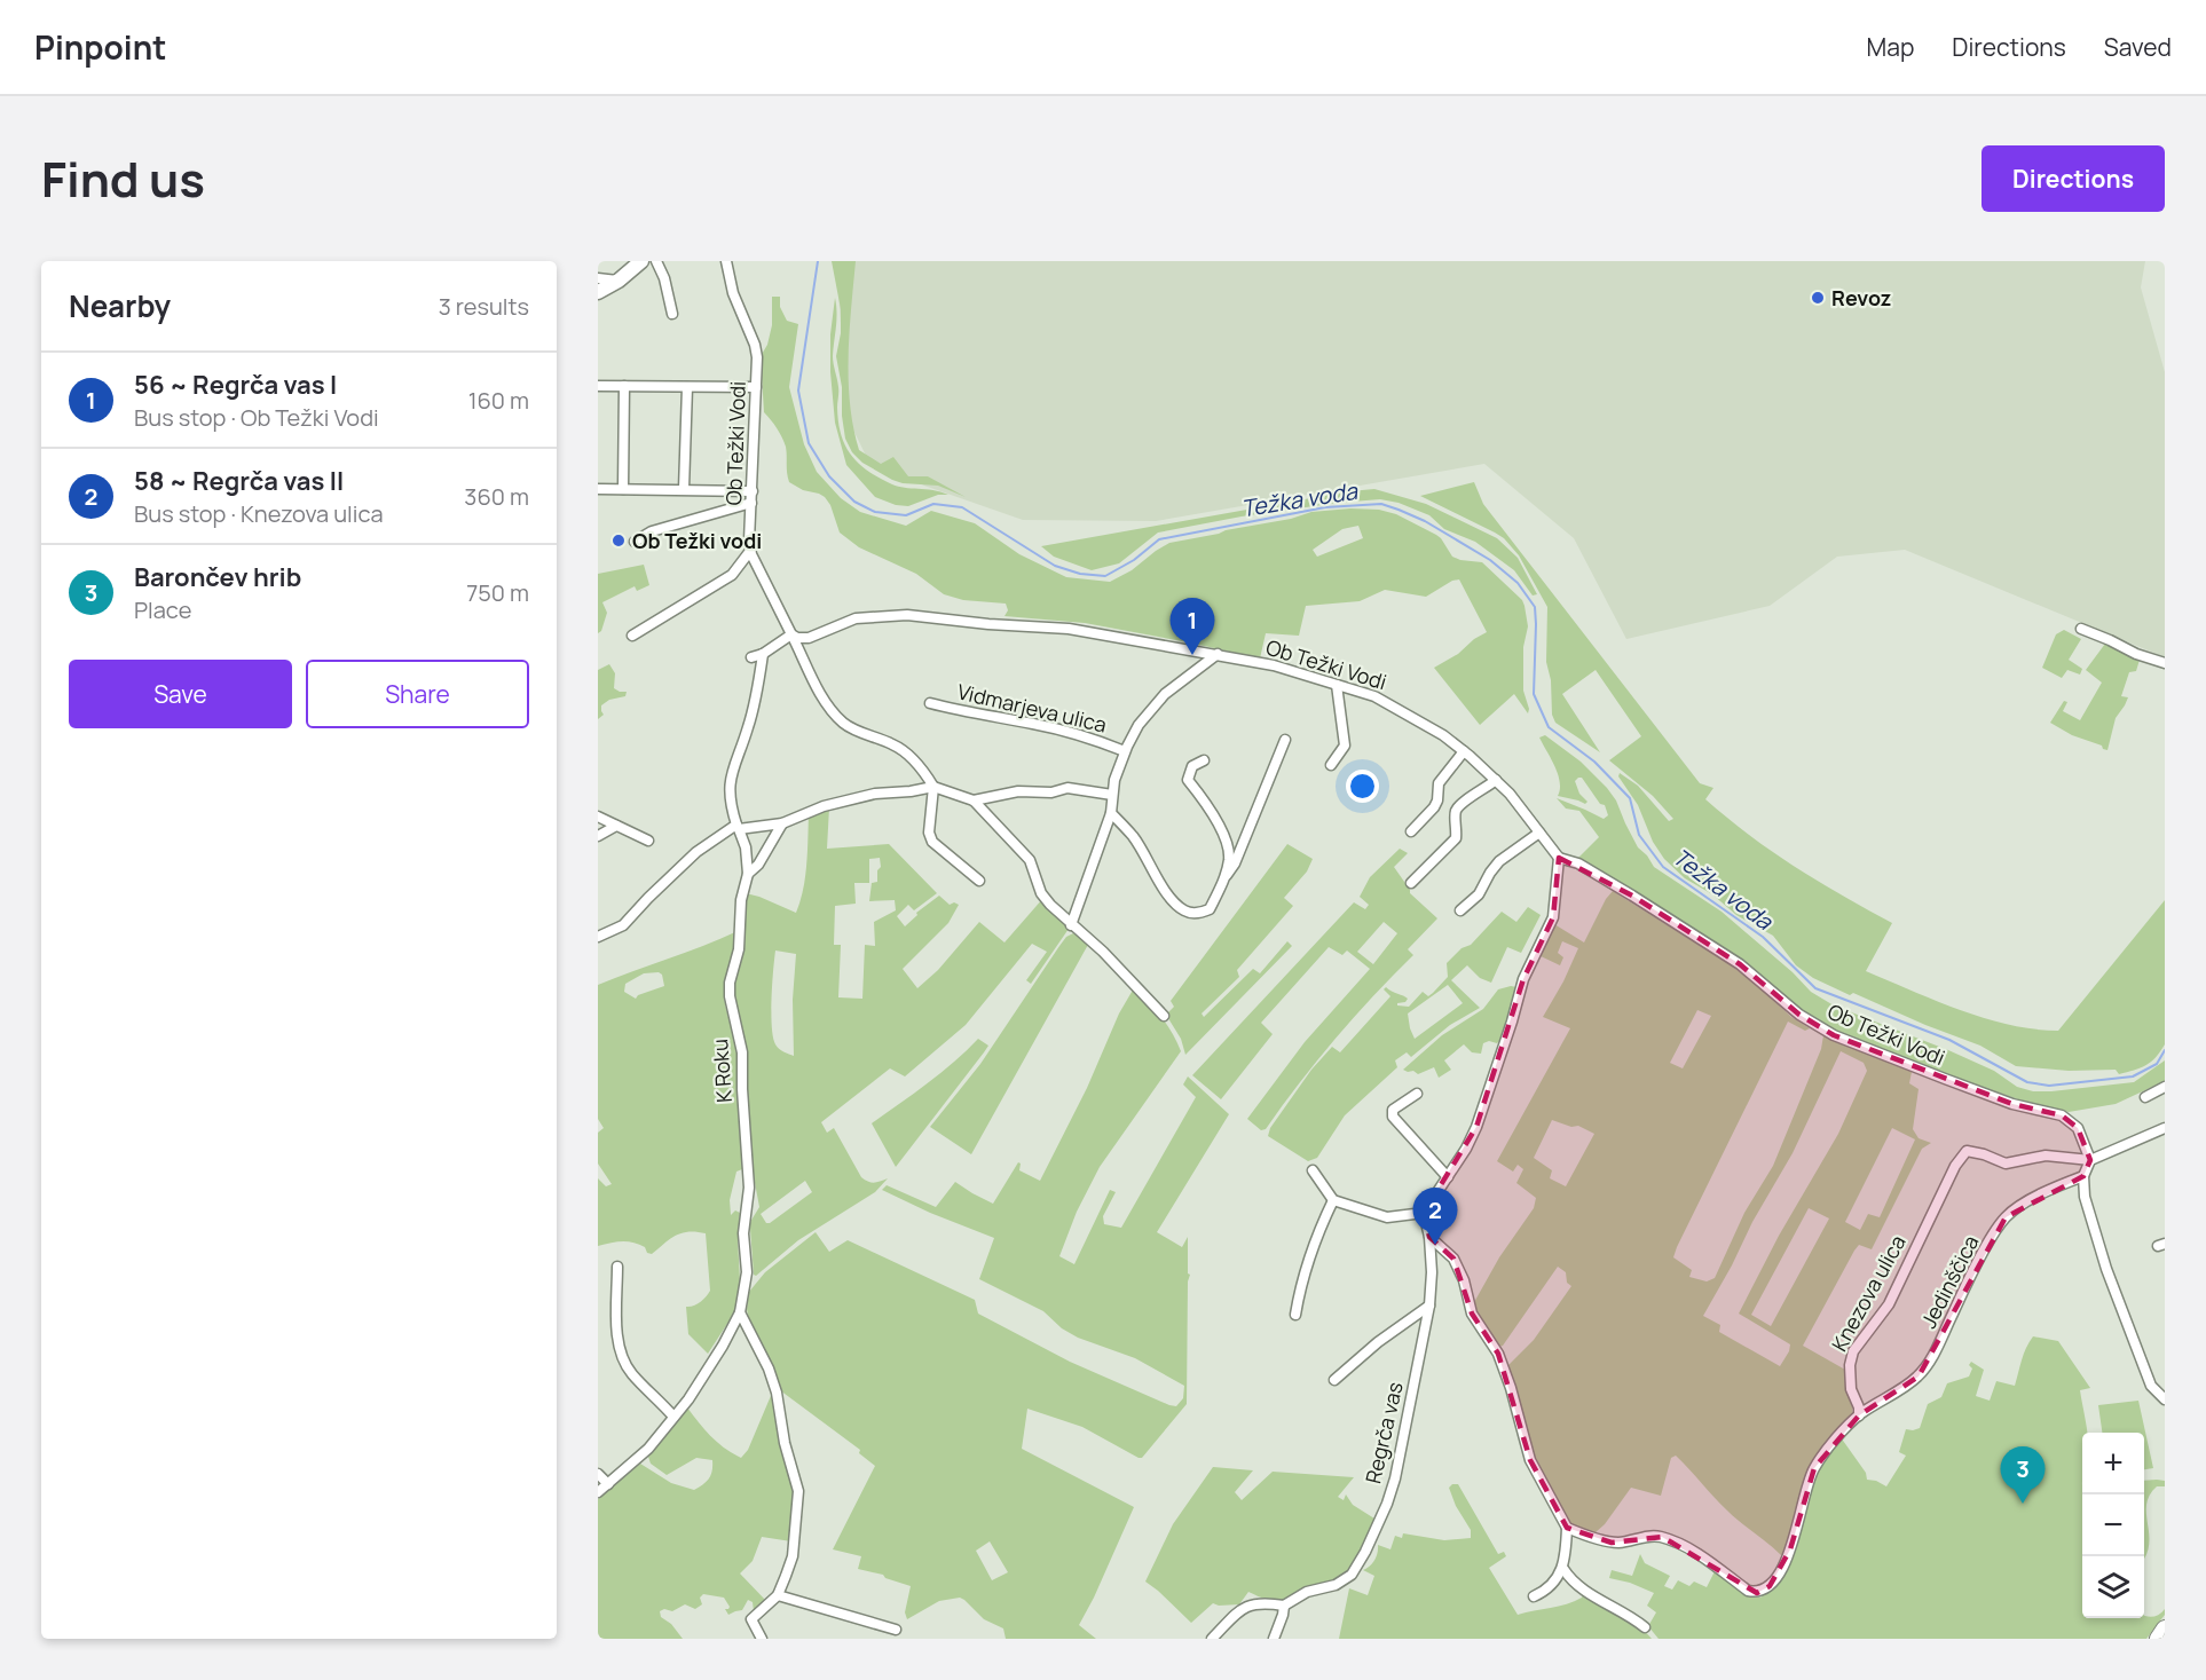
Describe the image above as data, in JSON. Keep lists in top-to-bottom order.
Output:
{
  "streets": {
    "street": [
      "Ob Težki Vodi",
      "Vidmarjeva ulica",
      "K Roku",
      "Jedinščica",
      "Knezova ulica",
      "Regrča vas"
    ]
  },
  "crossings": [
    ["Ob Težki Vodi", "Vidmarjeva ulica"],
    ["Ob Težki Vodi", "Knezova ulica"],
    ["Jedinščica", "Knezova ulica"]
  ],
  "water": ["Težka voda"],
  "places": ["Revoz", "Ob Težki vodi"],
  "page": {
    "header": "Pinpoint",
    "nav": ["Map", "Directions", "Saved"],
    "title": "Find us",
    "buttons": [
      "Directions",
      ["Save", "Share"]
    ],
    "heading": ["Nearby", "3 results"],
    "list": [
      {
        "mark": "1",
        "name": "56 ~ Regrča vas I",
        "note": "Bus stop · Ob Težki Vodi",
        "value": "160 m"
      },
      {
        "mark": "2",
        "name": "58 ~ Regrča vas II",
        "note": "Bus stop · Knezova ulica",
        "value": "360 m"
      },
      {
        "mark": "3",
        "name": "Barončev hrib",
        "note": "Place",
        "value": "750 m"
      }
    ],
    "pins": ["1", "2", "3"],
    "map_buttons": ["+", "−"]
  }
}
